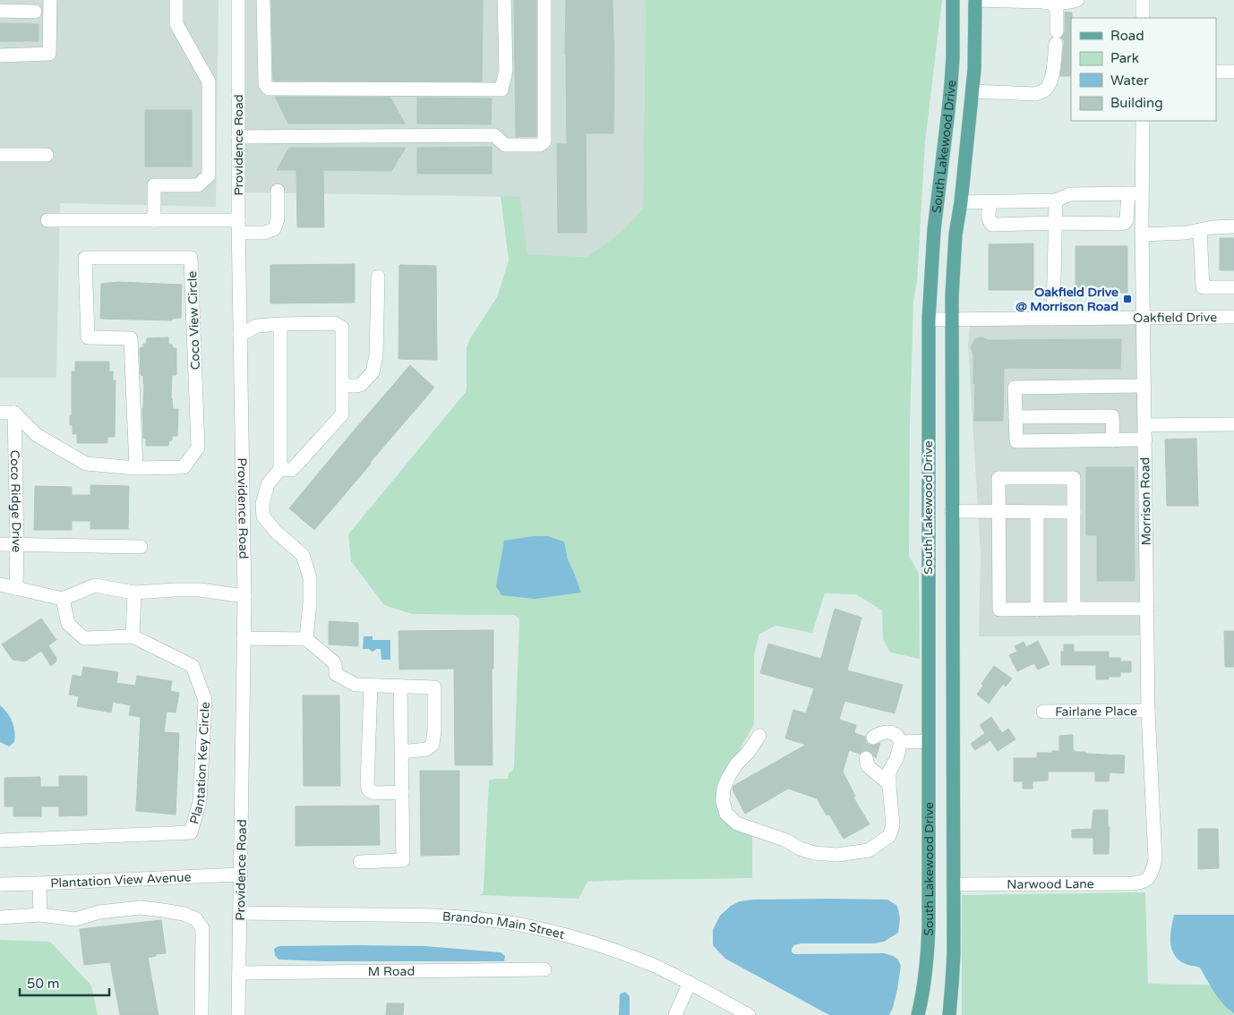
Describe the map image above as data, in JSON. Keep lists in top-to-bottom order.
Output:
{
  "streets": {
    "main road": ["South Lakewood Drive"],
    "street": [
      "Providence Road",
      "Oakfield Drive",
      "Coco View Circle",
      "Coco Ridge Drive",
      "Morrison Road",
      "Fairlane Place",
      "Plantation Key Circle",
      "Plantation View Avenue",
      "Narwood Lane",
      "Brandon Main Street",
      "M Road"
    ]
  },
  "crossings": [
    ["Providence Road", "Plantation View Avenue"],
    ["Providence Road", "Brandon Main Street"],
    ["Providence Road", "M Road"],
    ["South Lakewood Drive", "Oakfield Drive"],
    ["South Lakewood Drive", "Narwood Lane"],
    ["Oakfield Drive", "Morrison Road"],
    ["Morrison Road", "Fairlane Place"],
    ["Morrison Road", "Narwood Lane"]
  ],
  "places": {
    "transit": ["Oakfield Drive @ Morrison Road"]
  },
  "legend": [
    "Road",
    "Park",
    "Water",
    "Building"
  ],
  "scale_bar": "50 m"
}
